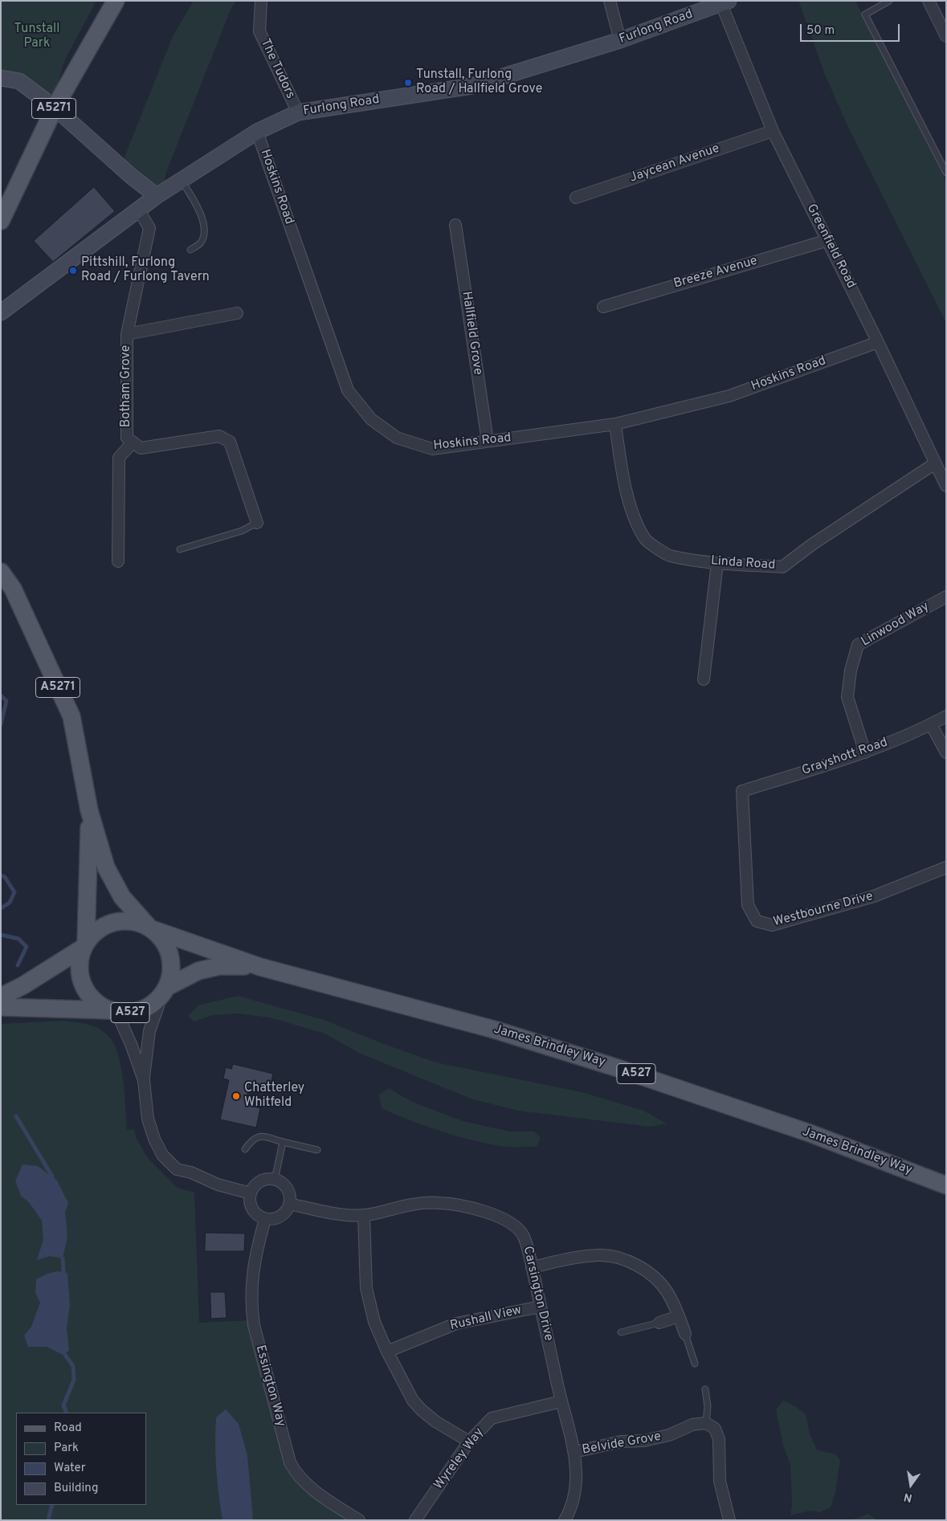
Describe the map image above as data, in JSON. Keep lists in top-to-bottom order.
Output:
{
  "streets": {
    "main road": ["A5271", "A527", "James Brindley Way"],
    "street": [
      "Furlong Road",
      "The Tudors",
      "Jaycean Avenue",
      "Hoskins Road",
      "Greenfield Road",
      "Breeze Avenue",
      "Hallfield Grove",
      "Botham Grove",
      "Linda Road",
      "Linwood Way",
      "Grayshott Road",
      "Westbourne Drive",
      "Carsington Drive",
      "Rushall View",
      "Essington Way",
      "Belvide Grove",
      "Wyreley Way"
    ]
  },
  "crossings": [
    ["Furlong Road", "The Tudors"],
    ["Furlong Road", "Hoskins Road"],
    ["Furlong Road", "Greenfield Road"],
    ["A5271", "A527"],
    ["A5271", "James Brindley Way"],
    ["Jaycean Avenue", "Greenfield Road"],
    ["Hoskins Road", "Greenfield Road"],
    ["Hoskins Road", "Hallfield Grove"],
    ["Hoskins Road", "Linda Road"],
    ["Greenfield Road", "Breeze Avenue"],
    ["Greenfield Road", "Linda Road"],
    ["Linwood Way", "Grayshott Road"],
    ["Grayshott Road", "Westbourne Drive"],
    ["A527", "James Brindley Way"],
    ["Carsington Drive", "Rushall View"],
    ["Carsington Drive", "Essington Way"],
    ["Carsington Drive", "Belvide Grove"],
    ["Carsington Drive", "Wyreley Way"]
  ],
  "parks": ["Tunstall Park"],
  "places": ["Tunstall, Furlong Road / Hallfield Grove", "Pittshill, Furlong Road / Furlong Tavern", "Chatterley Whitfeld"],
  "legend": [
    "Road",
    "Park",
    "Water",
    "Building"
  ],
  "scale_bar": "50 m",
  "north": "bottom"
}
